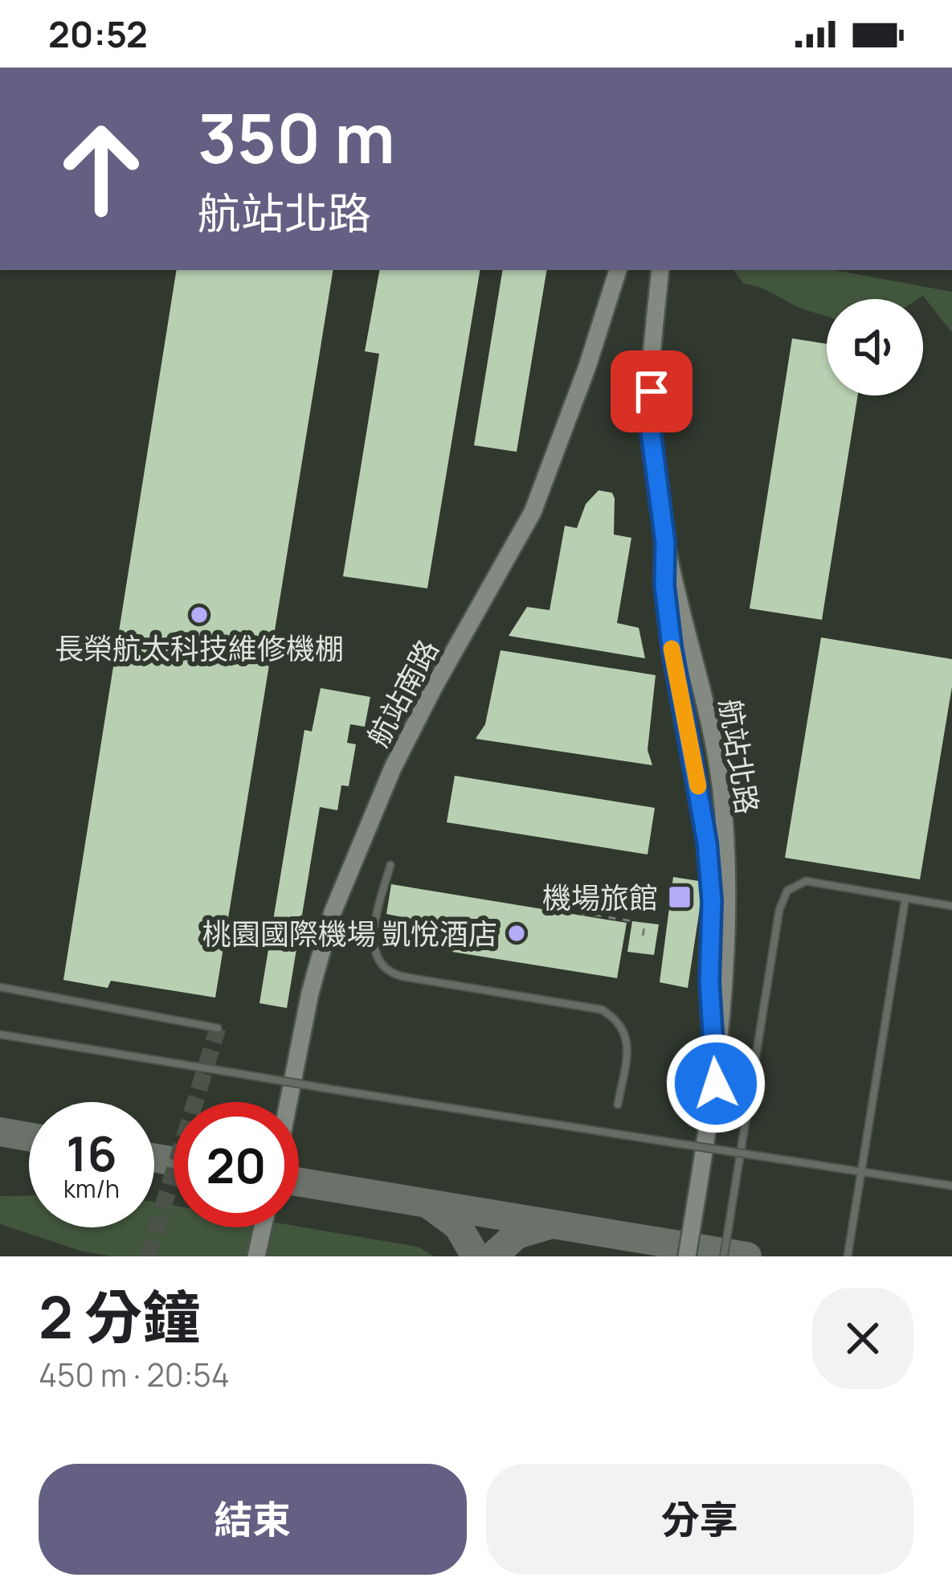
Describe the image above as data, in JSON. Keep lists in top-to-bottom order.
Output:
{
  "streets": {
    "street": ["航站南路", "航站北路"]
  },
  "places": {
    "other": ["長榮航太科技維修機棚", "桃園國際機場 凱悅酒店"],
    "transit": ["機場旅館"]
  },
  "page": {
    "status": "20:52",
    "turn": ["350 m", "航站北路"],
    "speed": "16 km/h",
    "limit": "20",
    "heading": ["2 分鐘", "450 m · 20:54"],
    "buttons": ["結束", "分享"]
  }
}
